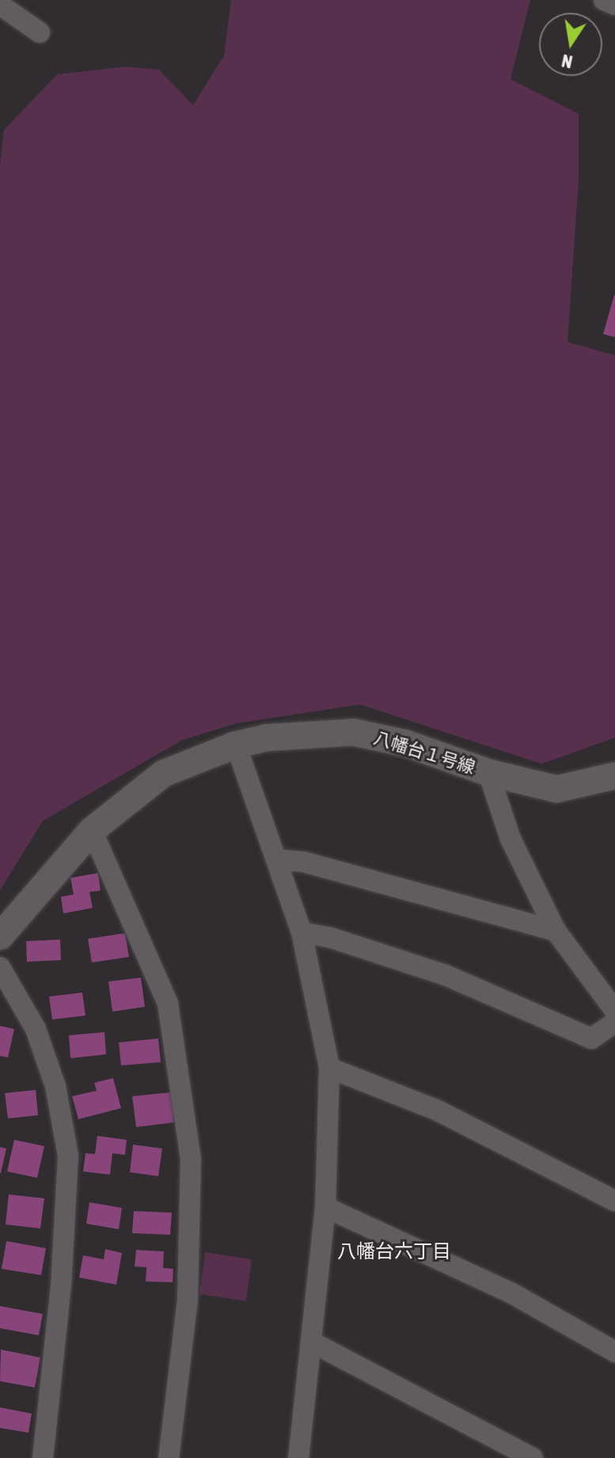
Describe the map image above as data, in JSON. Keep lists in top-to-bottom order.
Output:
{
  "streets": {
    "street": ["八幡台１号線"]
  },
  "districts": ["八幡台六丁目"],
  "north": "bottom"
}
